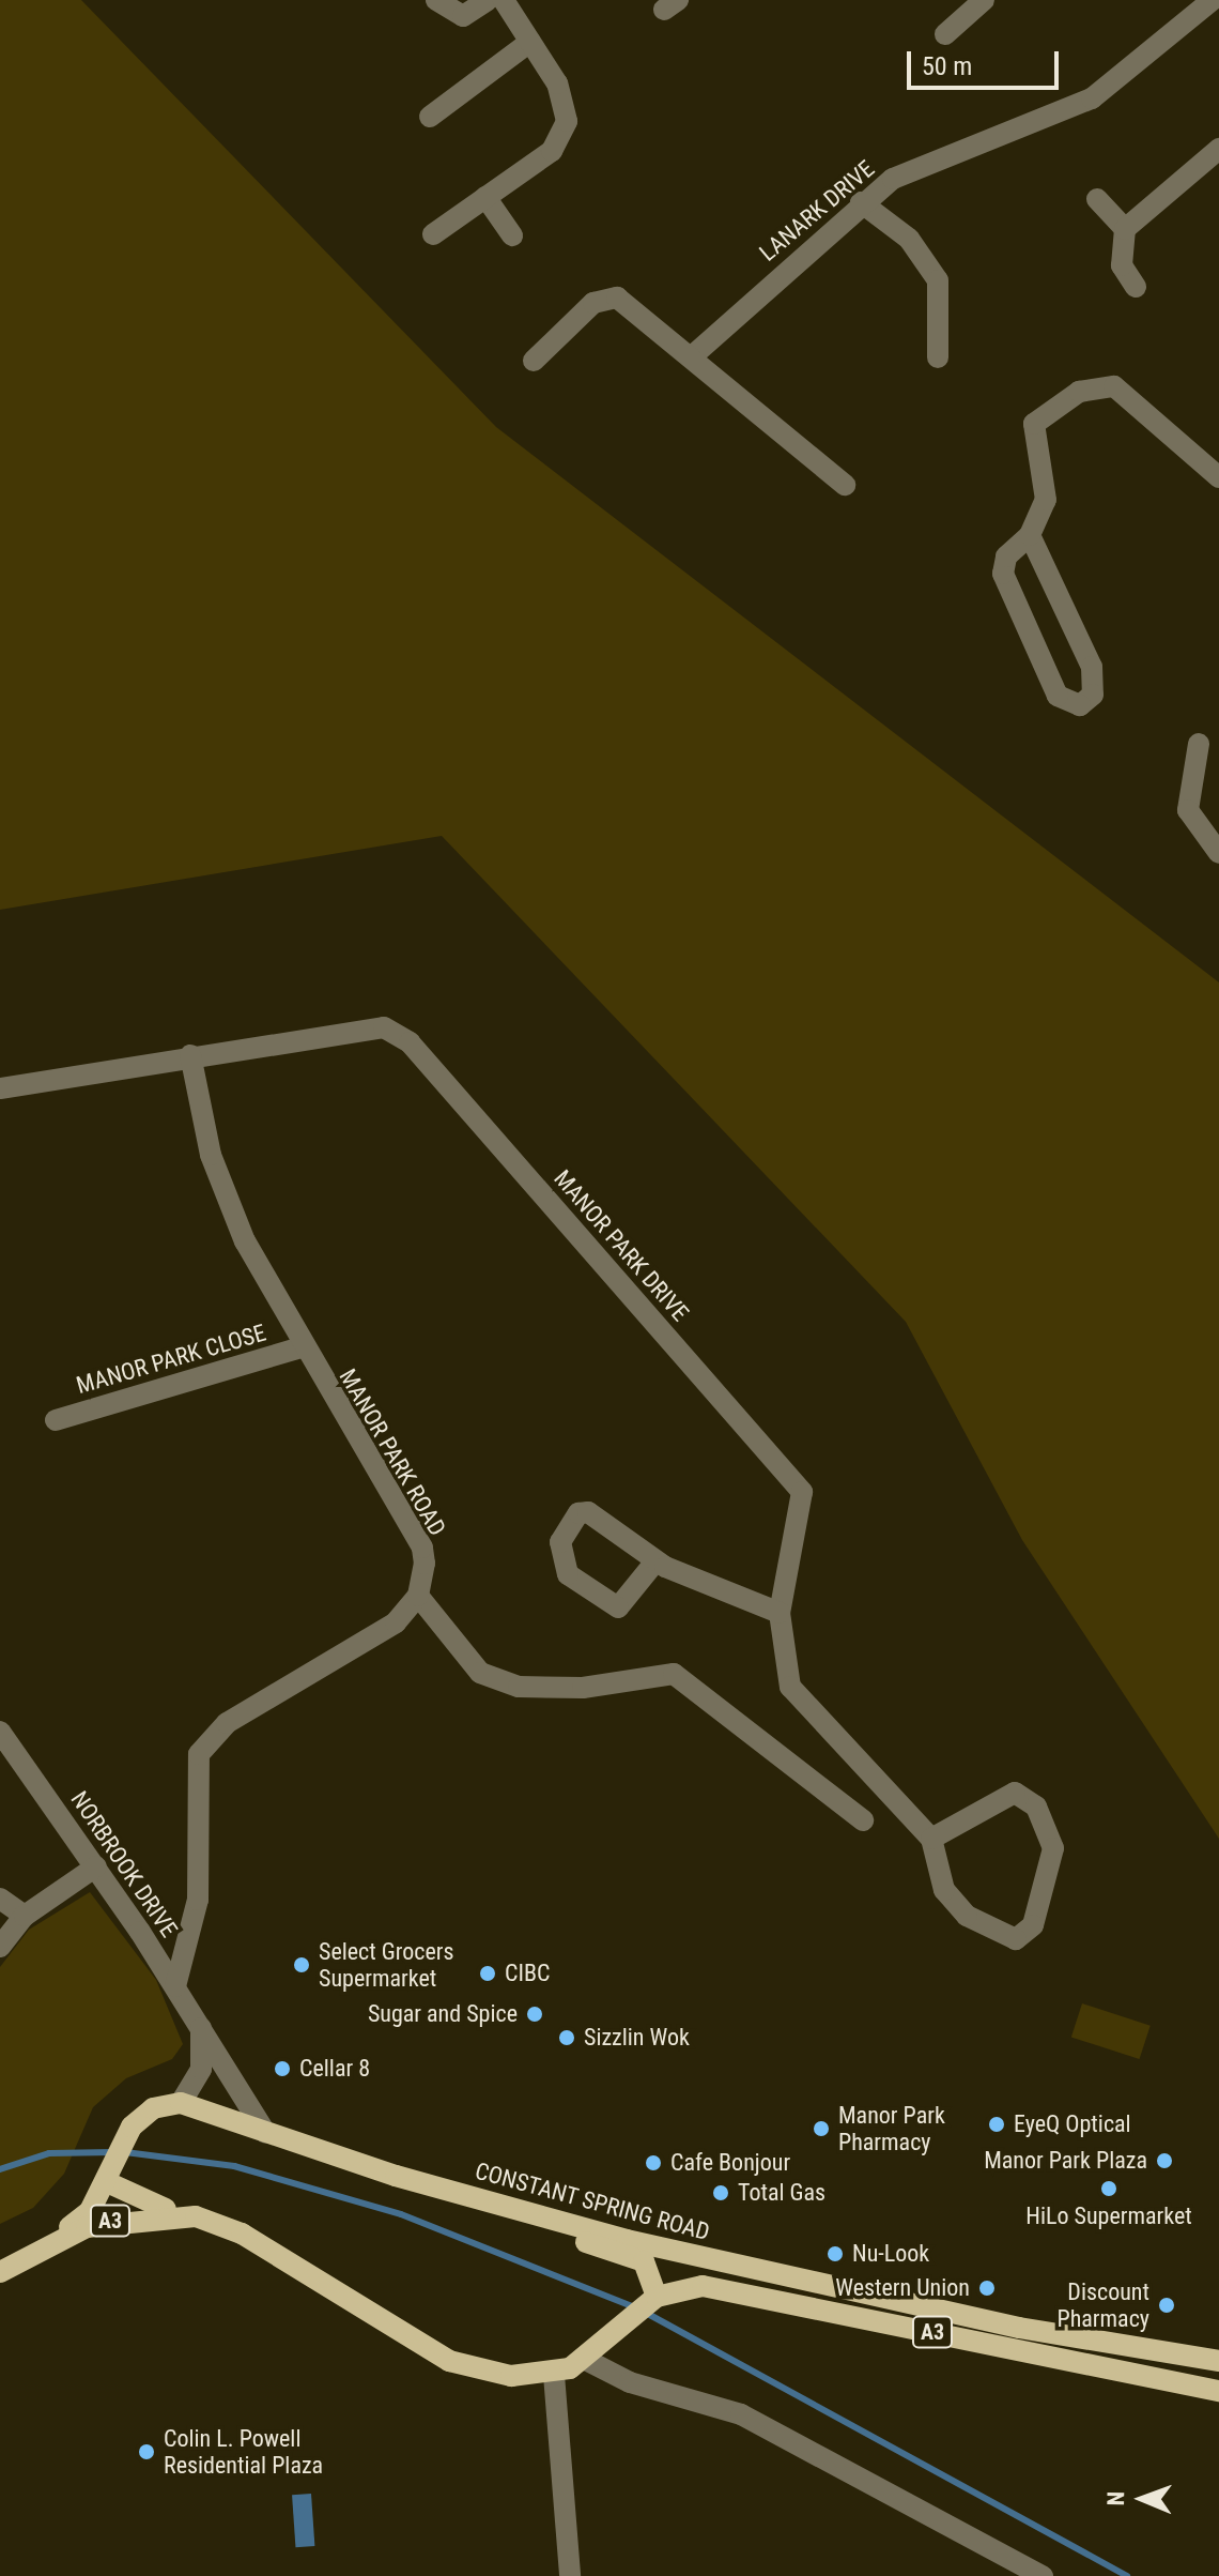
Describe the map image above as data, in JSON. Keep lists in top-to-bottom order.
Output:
{
  "streets": {
    "main road": ["CONSTANT SPRING ROAD", "A3"],
    "street": [
      "LANARK DRIVE",
      "MANOR PARK DRIVE",
      "MANOR PARK CLOSE",
      "MANOR PARK ROAD",
      "NORBROOK DRIVE"
    ]
  },
  "crossings": [
    ["MANOR PARK DRIVE", "MANOR PARK ROAD"],
    ["MANOR PARK CLOSE", "MANOR PARK ROAD"],
    ["NORBROOK DRIVE", "CONSTANT SPRING ROAD"],
    ["CONSTANT SPRING ROAD", "A3"]
  ],
  "places": [
    "Select Grocers Supermarket",
    "CIBC",
    "Sugar and Spice",
    "Sizzlin Wok",
    "Cellar 8",
    "EyeQ Optical",
    "Manor Park Pharmacy",
    "Manor Park Plaza",
    "Cafe Bonjour",
    "HiLo Supermarket",
    "Total Gas",
    "Nu-Look",
    "Western Union",
    "Discount Pharmacy",
    "Colin L. Powell Residential Plaza"
  ],
  "scale_bar": "50 m",
  "north": "left"
}
